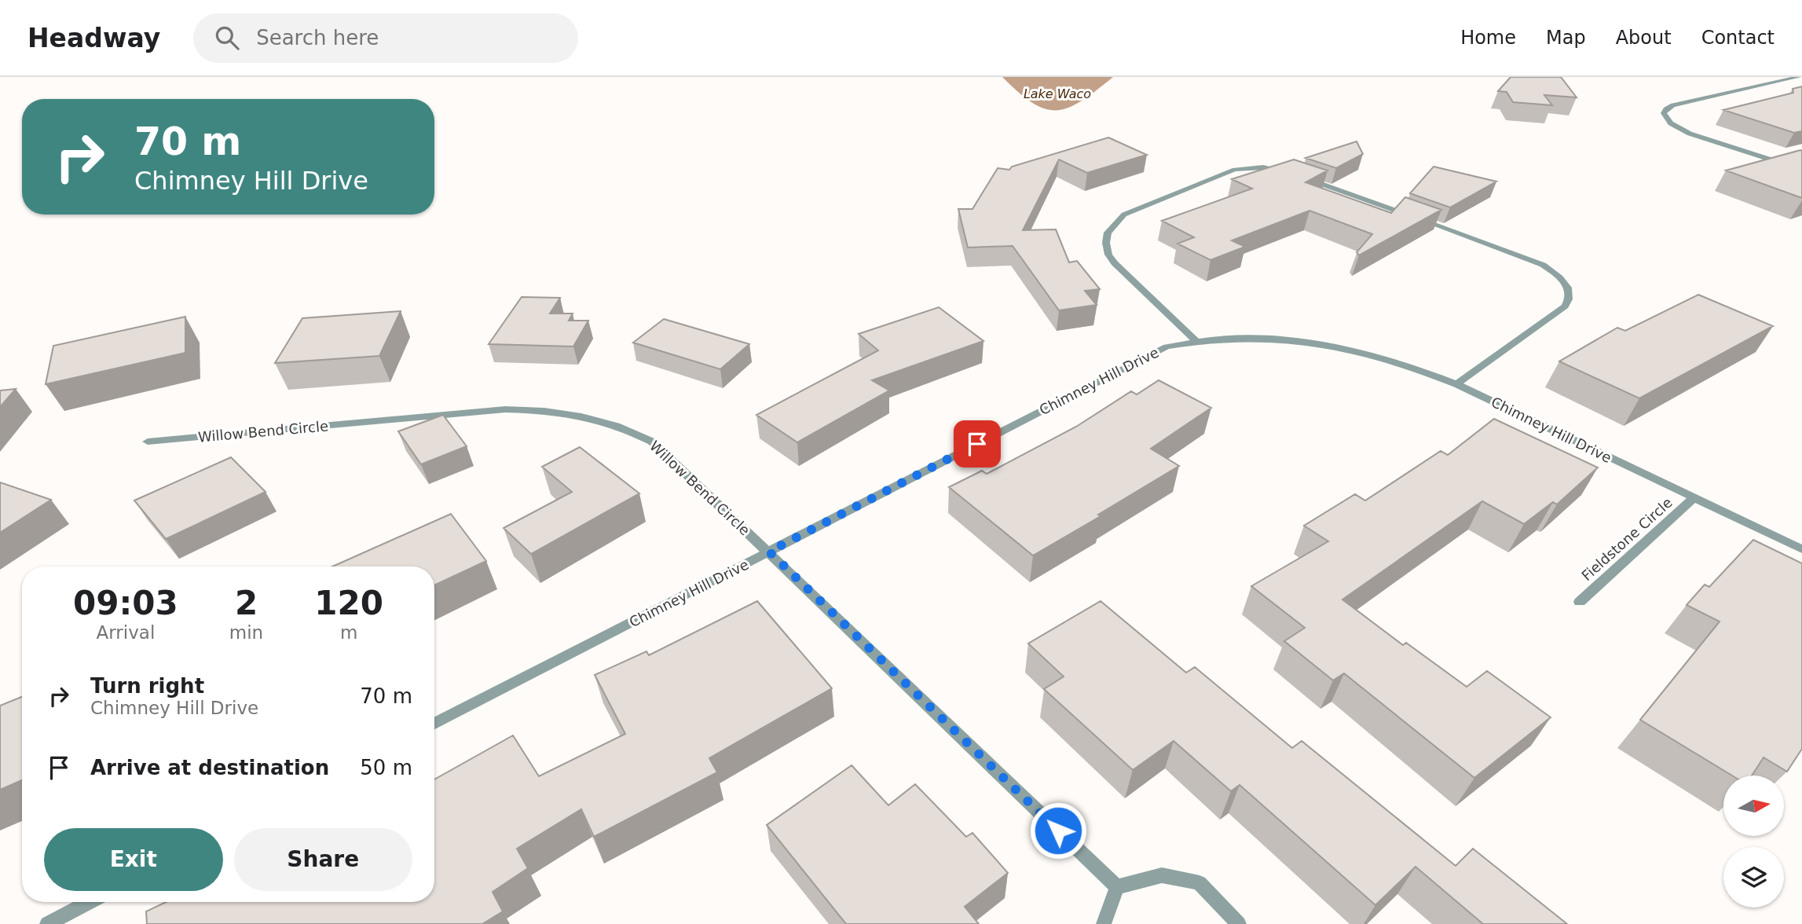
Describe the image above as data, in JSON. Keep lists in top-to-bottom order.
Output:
{
  "streets": {
    "street": ["Chimney Hill Drive", "Willow Bend Circle", "Fieldstone Circle"]
  },
  "crossings": [
    ["Chimney Hill Drive", "Willow Bend Circle"],
    ["Chimney Hill Drive", "Fieldstone Circle"]
  ],
  "water": ["Lake Waco"],
  "north": "right",
  "page": {
    "header": "Headway",
    "search": "Search here",
    "nav": [
      "Home",
      "Map",
      "About",
      "Contact"
    ],
    "turn": ["70 m", "Chimney Hill Drive"],
    "eta": [
      "09:03",
      "Arrival",
      "2",
      "min",
      "120",
      "m"
    ],
    "list": [
      {
        "name": "Turn right",
        "note": "Chimney Hill Drive",
        "value": "70 m"
      },
      {
        "name": "Arrive at destination",
        "value": "50 m"
      }
    ],
    "buttons": ["Exit", "Share"]
  }
}
